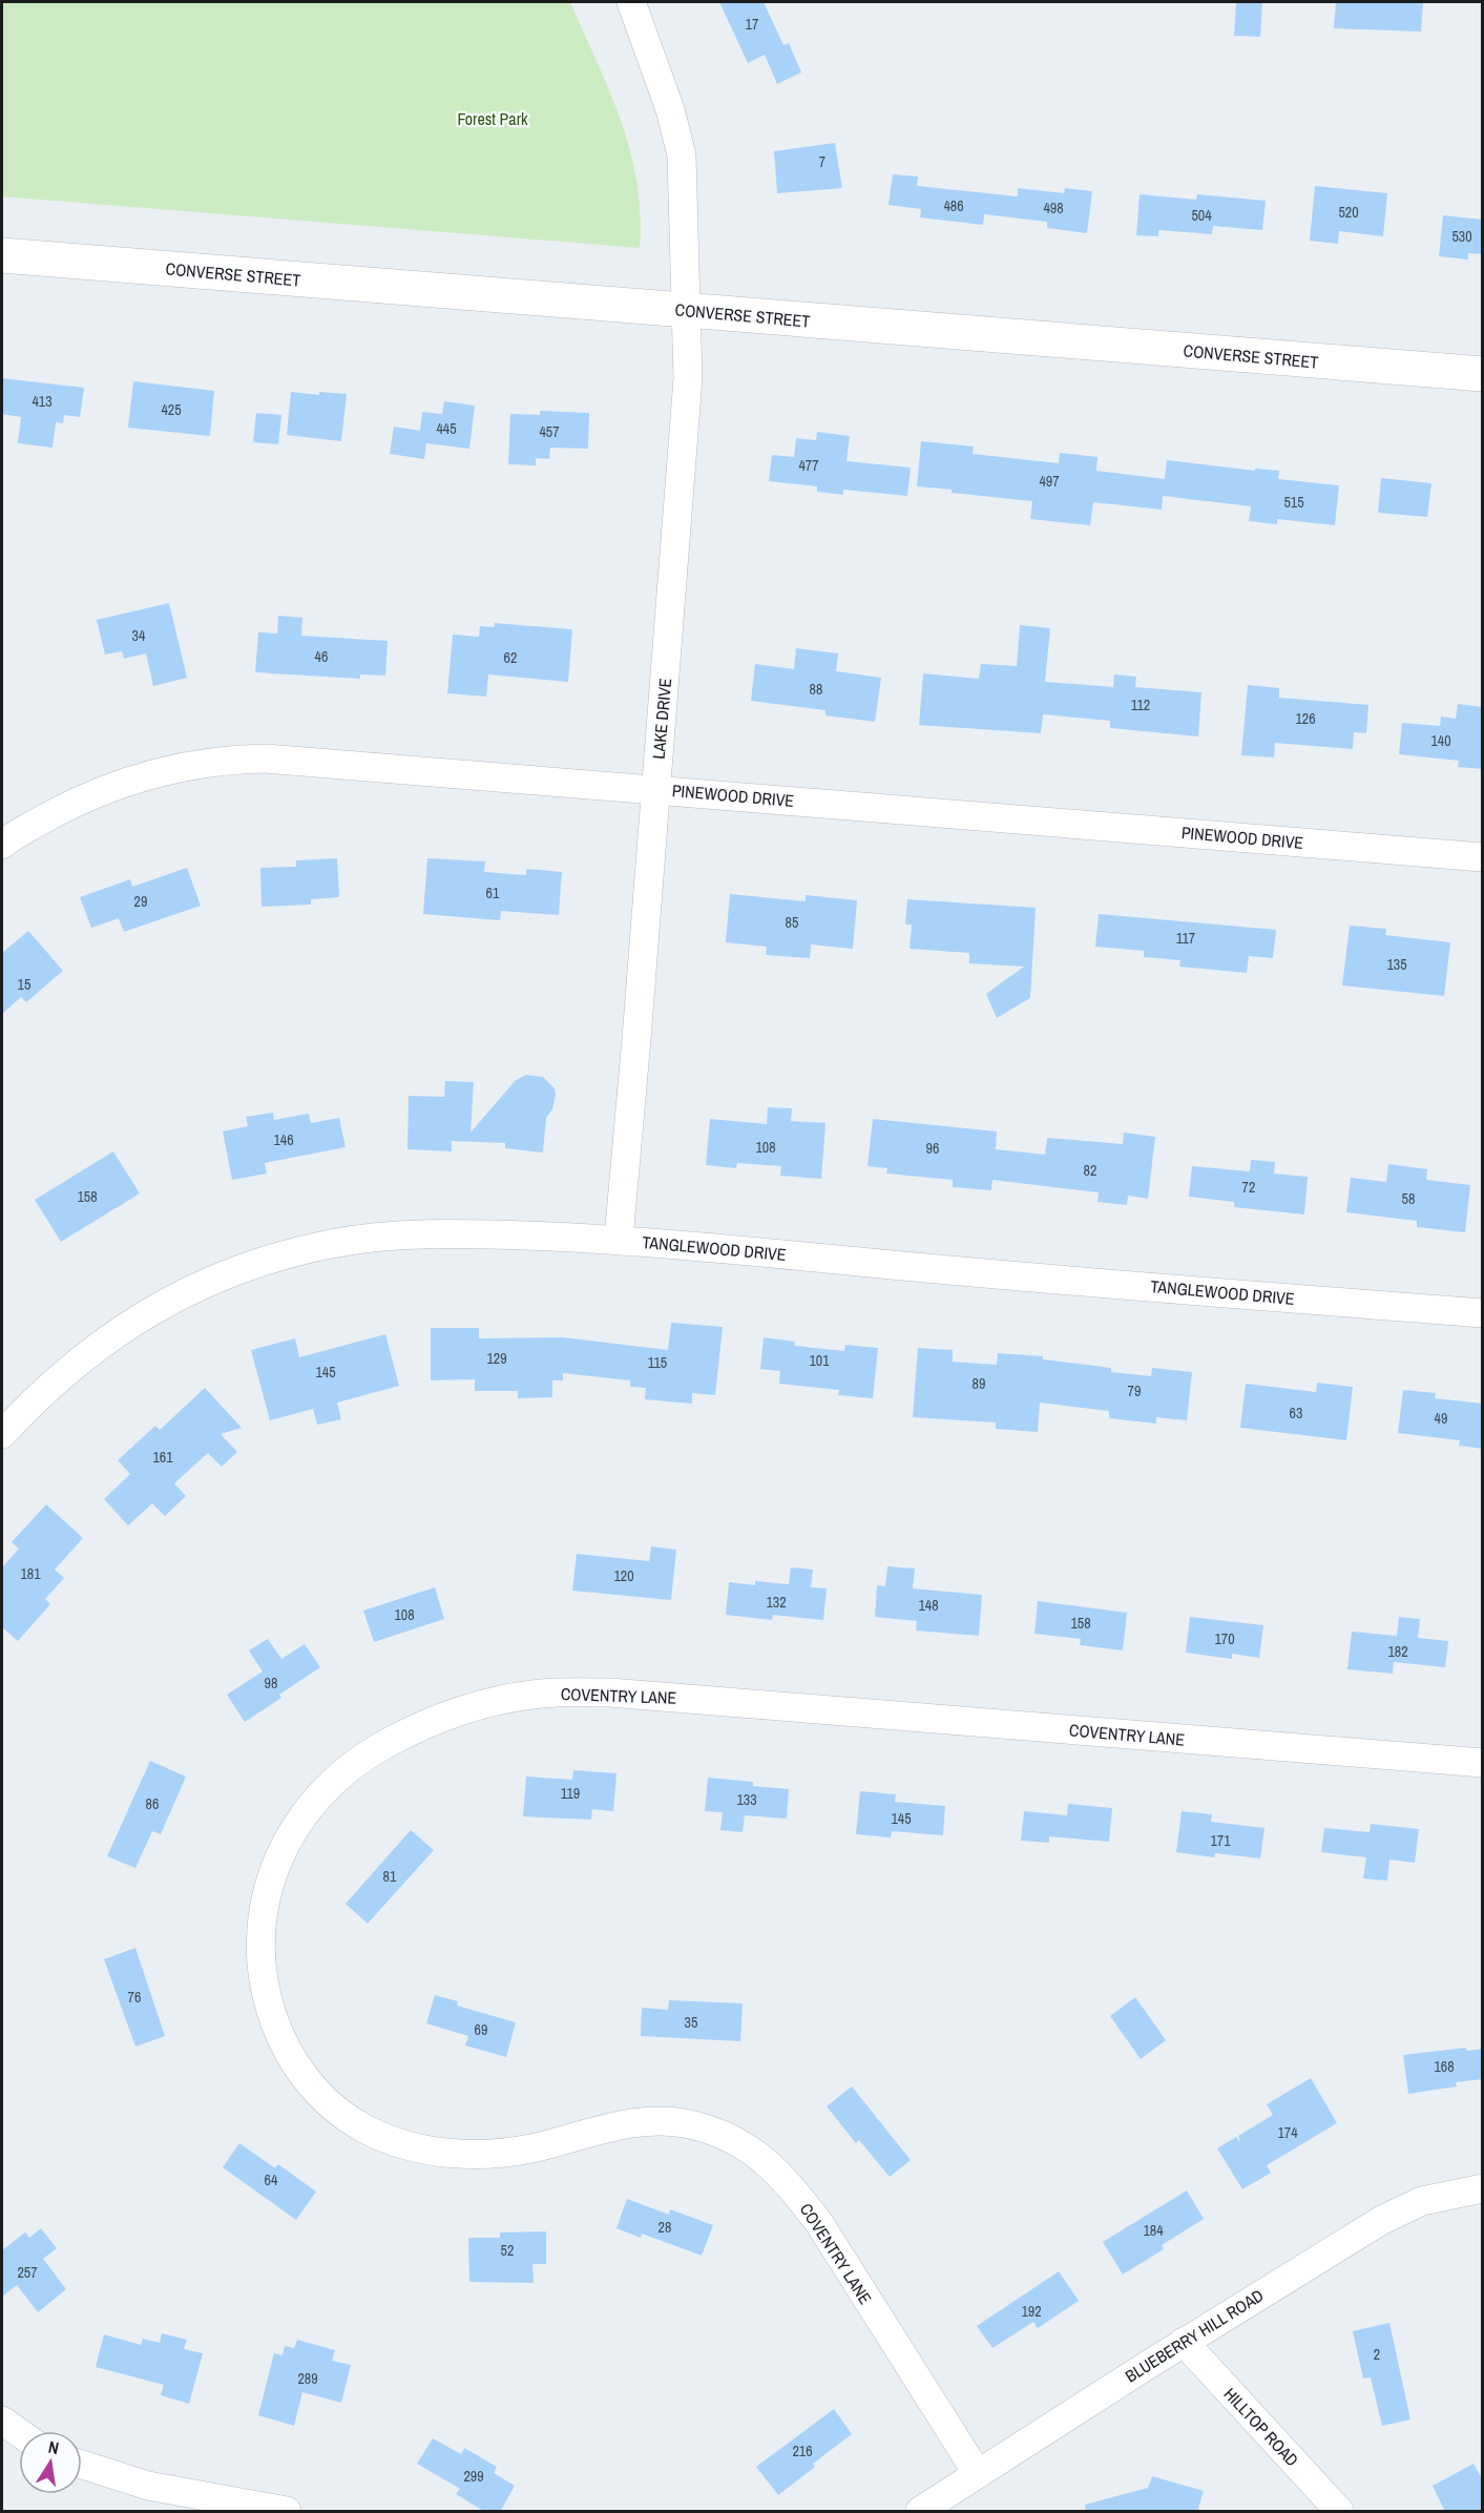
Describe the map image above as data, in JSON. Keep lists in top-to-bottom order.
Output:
{
  "streets": {
    "main road": ["CONVERSE STREET"],
    "street": [
      "LAKE DRIVE",
      "PINEWOOD DRIVE",
      "TANGLEWOOD DRIVE",
      "COVENTRY LANE",
      "BLUEBERRY HILL ROAD",
      "HILLTOP ROAD"
    ]
  },
  "crossings": [
    ["CONVERSE STREET", "LAKE DRIVE"],
    ["LAKE DRIVE", "PINEWOOD DRIVE"],
    ["LAKE DRIVE", "TANGLEWOOD DRIVE"],
    ["COVENTRY LANE", "BLUEBERRY HILL ROAD"],
    ["BLUEBERRY HILL ROAD", "HILLTOP ROAD"]
  ],
  "parks": ["Forest Park"],
  "house_numbers": [
    "17",
    "7",
    "486",
    "498",
    "520",
    "504",
    "530",
    "413",
    "425",
    "445",
    "457",
    "477",
    "497",
    "515",
    "34",
    "46",
    "62",
    "88",
    "112",
    "126",
    "140",
    "61",
    "29",
    "85",
    "117",
    "135",
    "15",
    "146",
    "108",
    "96",
    "82",
    "72",
    "158",
    "58",
    "129",
    "101",
    "115",
    "145",
    "89",
    "79",
    "63",
    "49",
    "161",
    "181",
    "120",
    "132",
    "148",
    "108",
    "158",
    "170",
    "182",
    "98",
    "119",
    "133",
    "86",
    "145",
    "171",
    "81",
    "76",
    "35",
    "69",
    "168",
    "174",
    "64",
    "28",
    "184",
    "52",
    "257",
    "192",
    "2",
    "289",
    "216",
    "299"
  ],
  "north": "top"
}
